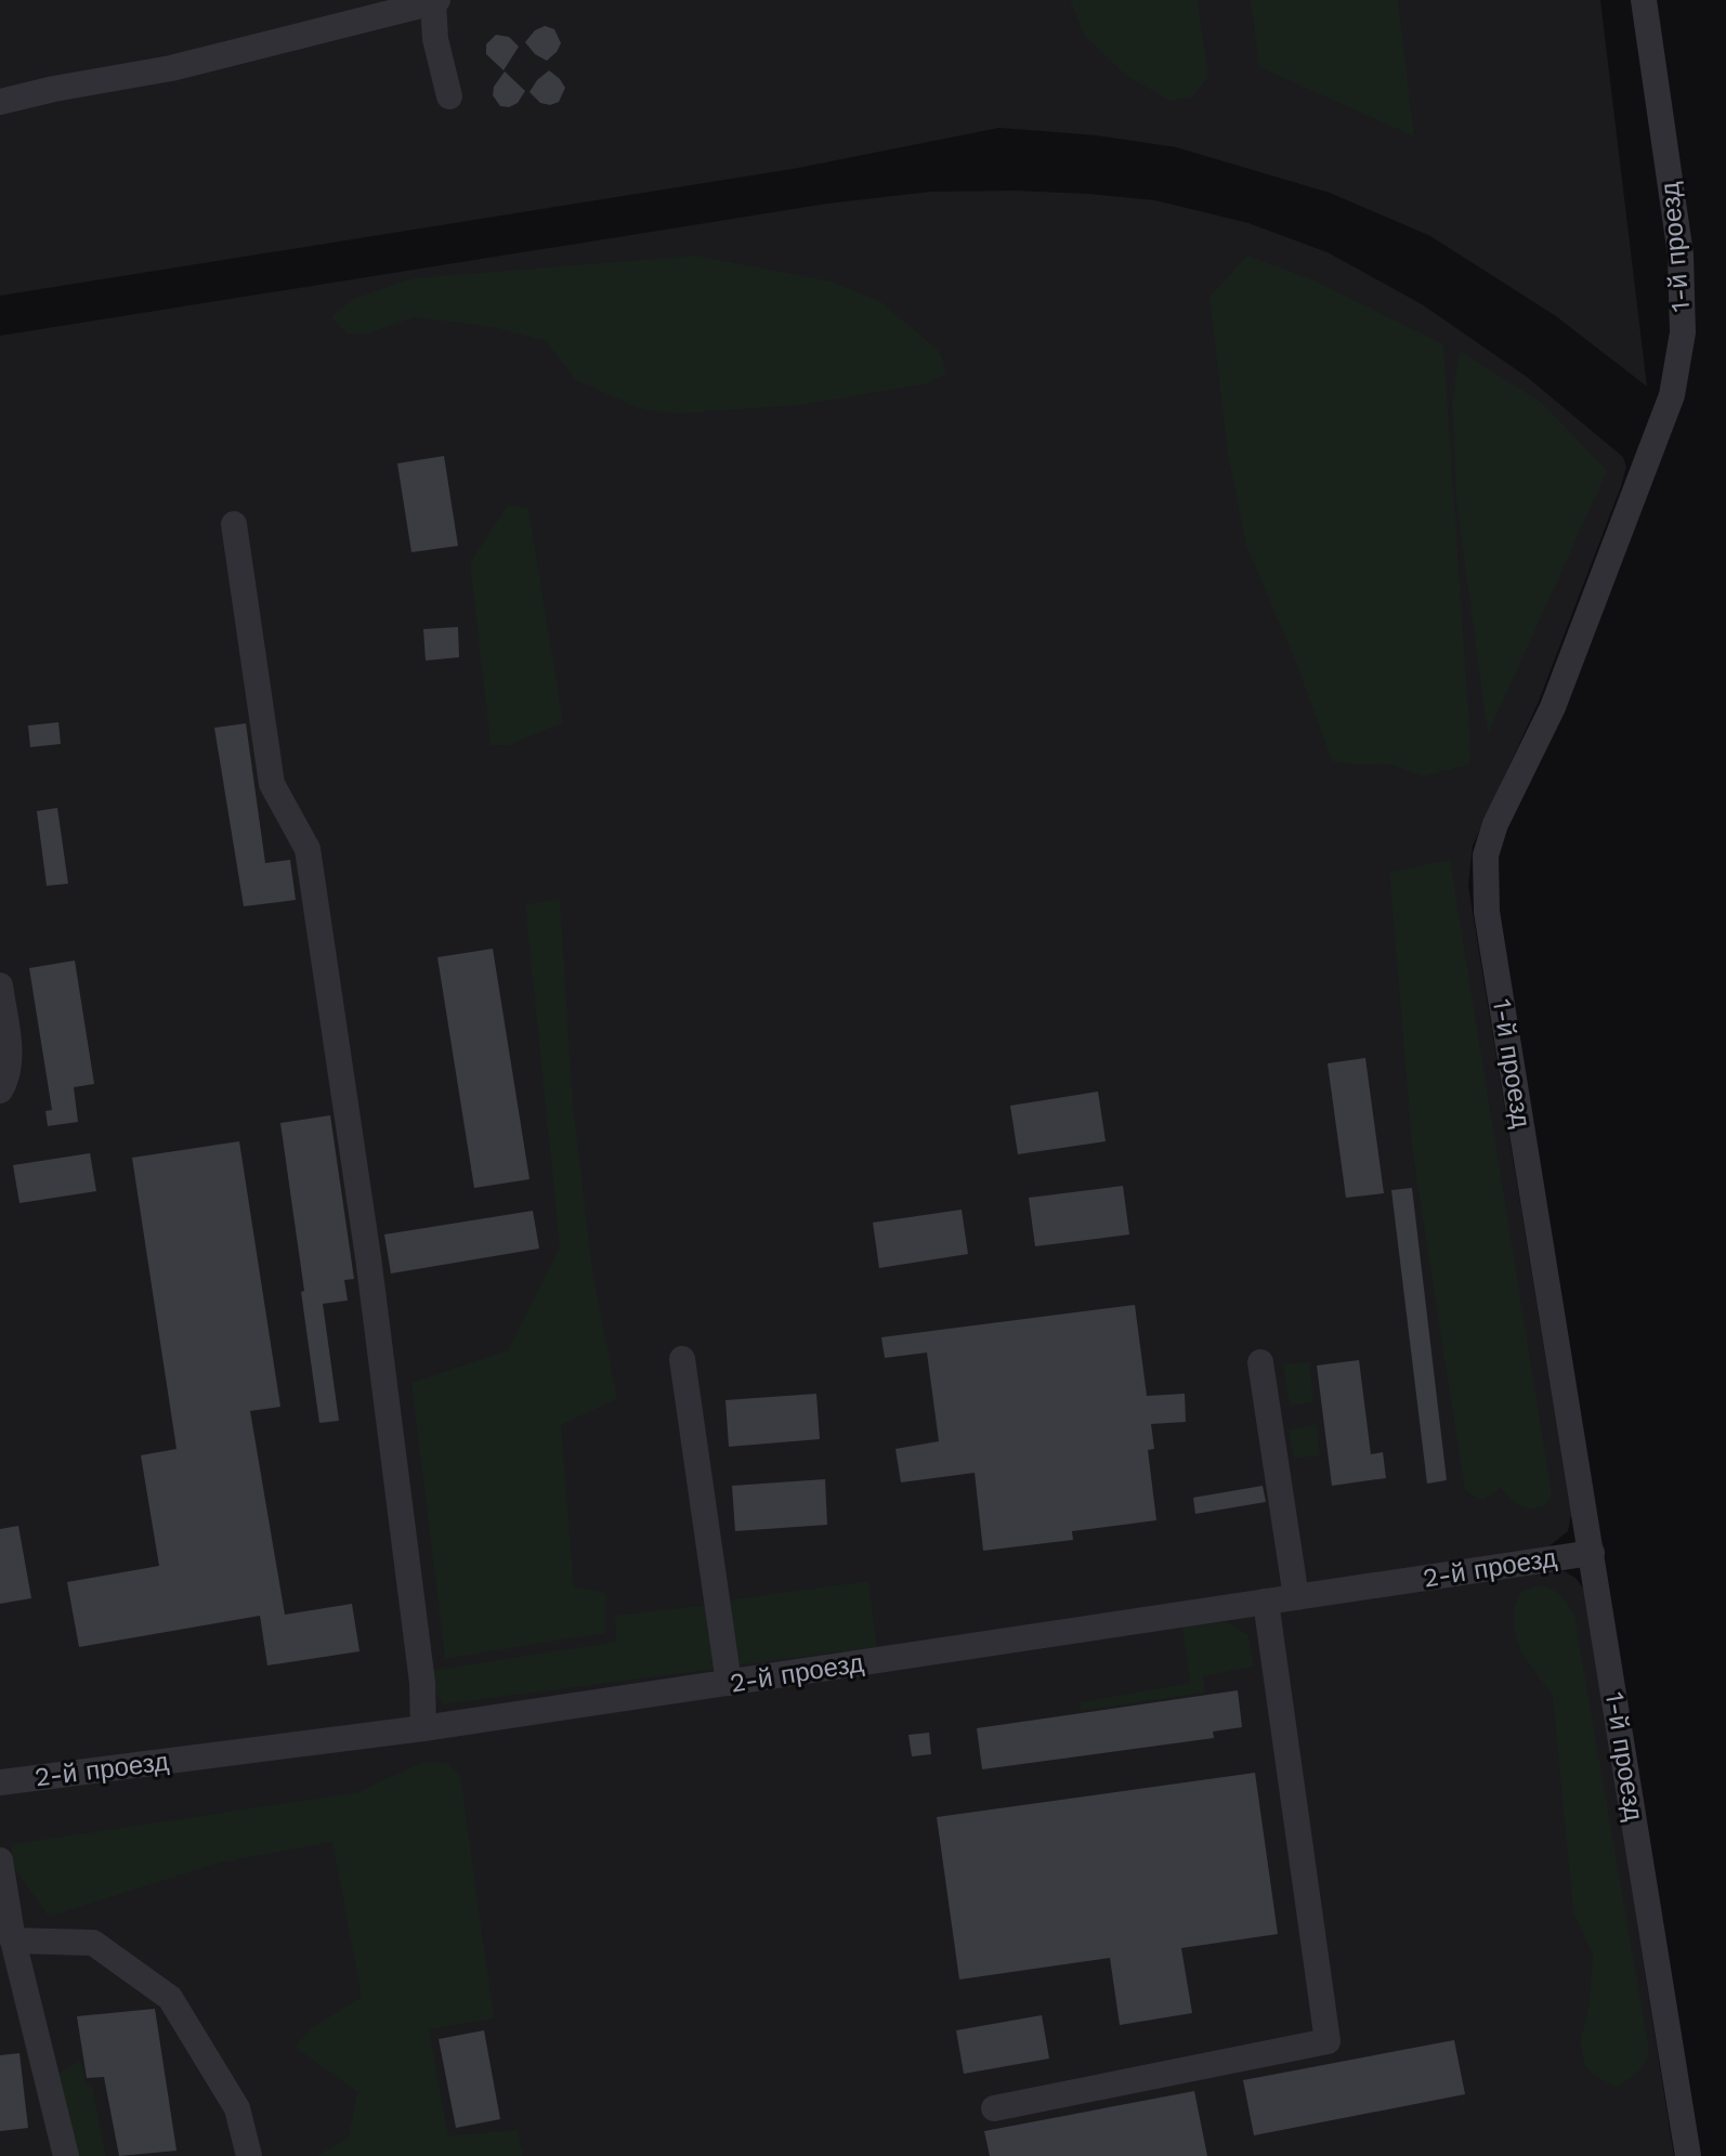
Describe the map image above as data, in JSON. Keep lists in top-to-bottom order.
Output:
{
  "streets": {
    "street": ["1-й проезд", "2-й проезд"]
  },
  "crossings": [
    ["1-й проезд", "2-й проезд"]
  ]
}
